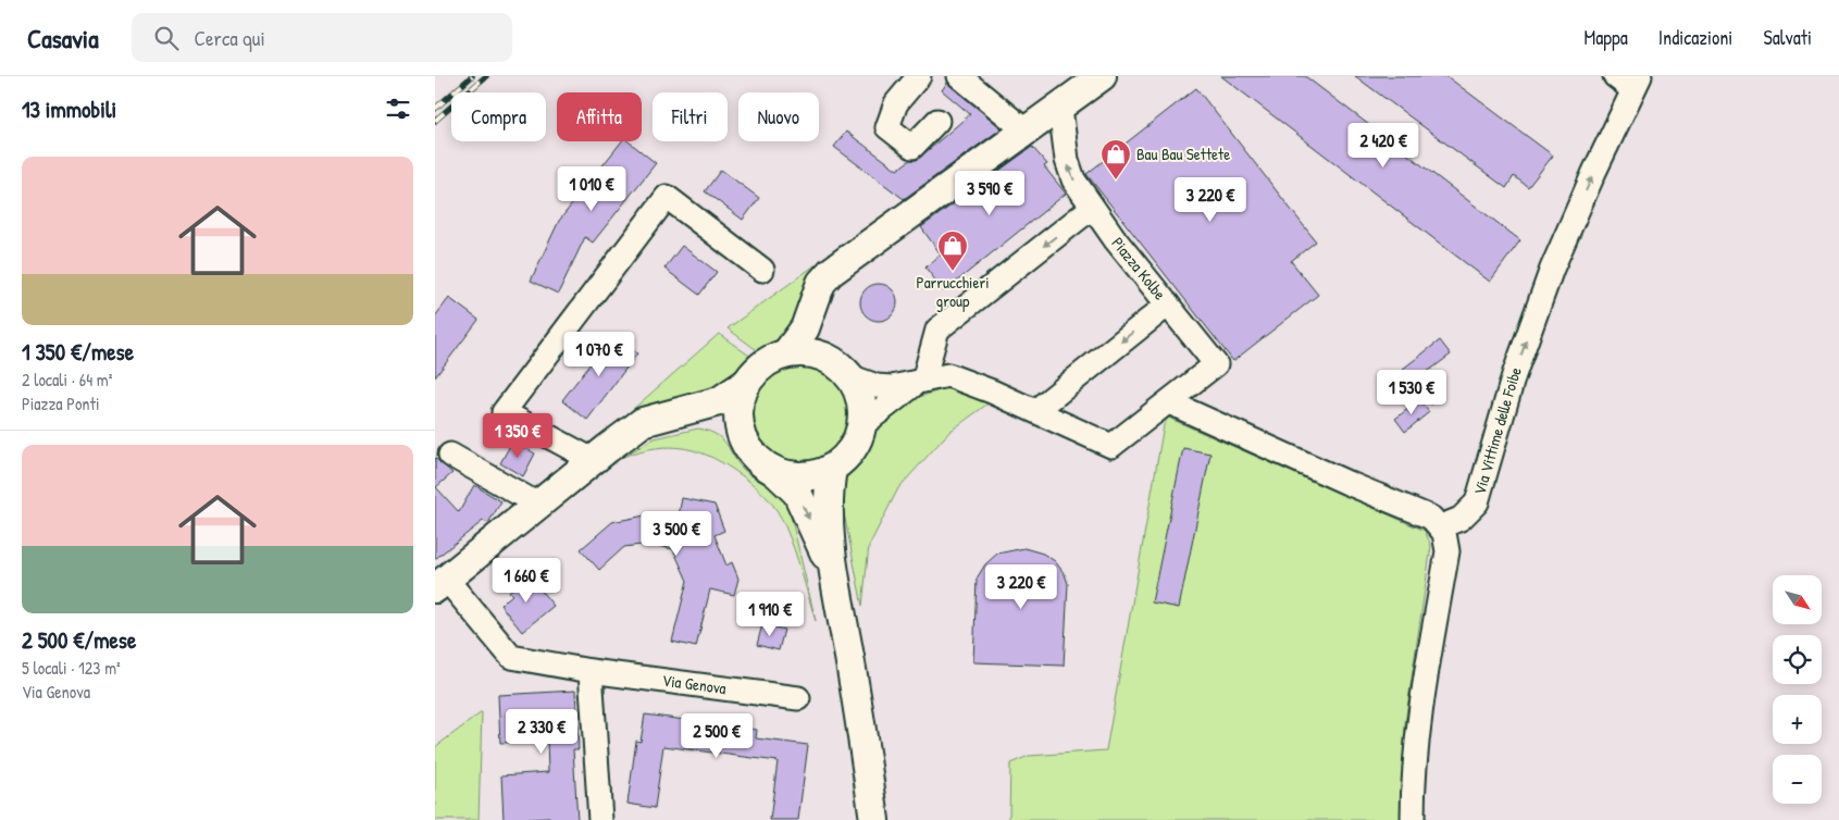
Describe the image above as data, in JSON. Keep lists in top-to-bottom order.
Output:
{
  "streets": {
    "street": ["Piazza Kolbe", "Via Vittime delle Foibe", "Via Genova"]
  },
  "one_way": ["Via Vittime delle Foibe"],
  "places": {
    "shop": ["Bau Bau Settete", "Parrucchieri group"]
  },
  "north": "bottom right",
  "page": {
    "header": "Casavia",
    "search": "Cerca qui",
    "nav": ["Mappa", "Indicazioni", "Salvati"],
    "heading": "13 immobili",
    "chip": [
      "Compra",
      "Affitta",
      "Filtri",
      "Nuovo"
    ],
    "price": [
      "2 420 €",
      "1 010 €",
      "3 590 €",
      "3 220 €",
      "1 070 €",
      "1 530 €",
      "1 350 €",
      "3 500 €",
      "1 660 €",
      "3 220 €",
      "1 910 €",
      "2 330 €",
      "2 500 €"
    ],
    "list": [
      {
        "name": "1 350 €/mese",
        "note": "2 locali · 64 m² · Piazza Ponti"
      },
      {
        "name": "2 500 €/mese",
        "note": "5 locali · 123 m² · Via Genova"
      }
    ],
    "map_buttons": ["+", "−"]
  }
}
